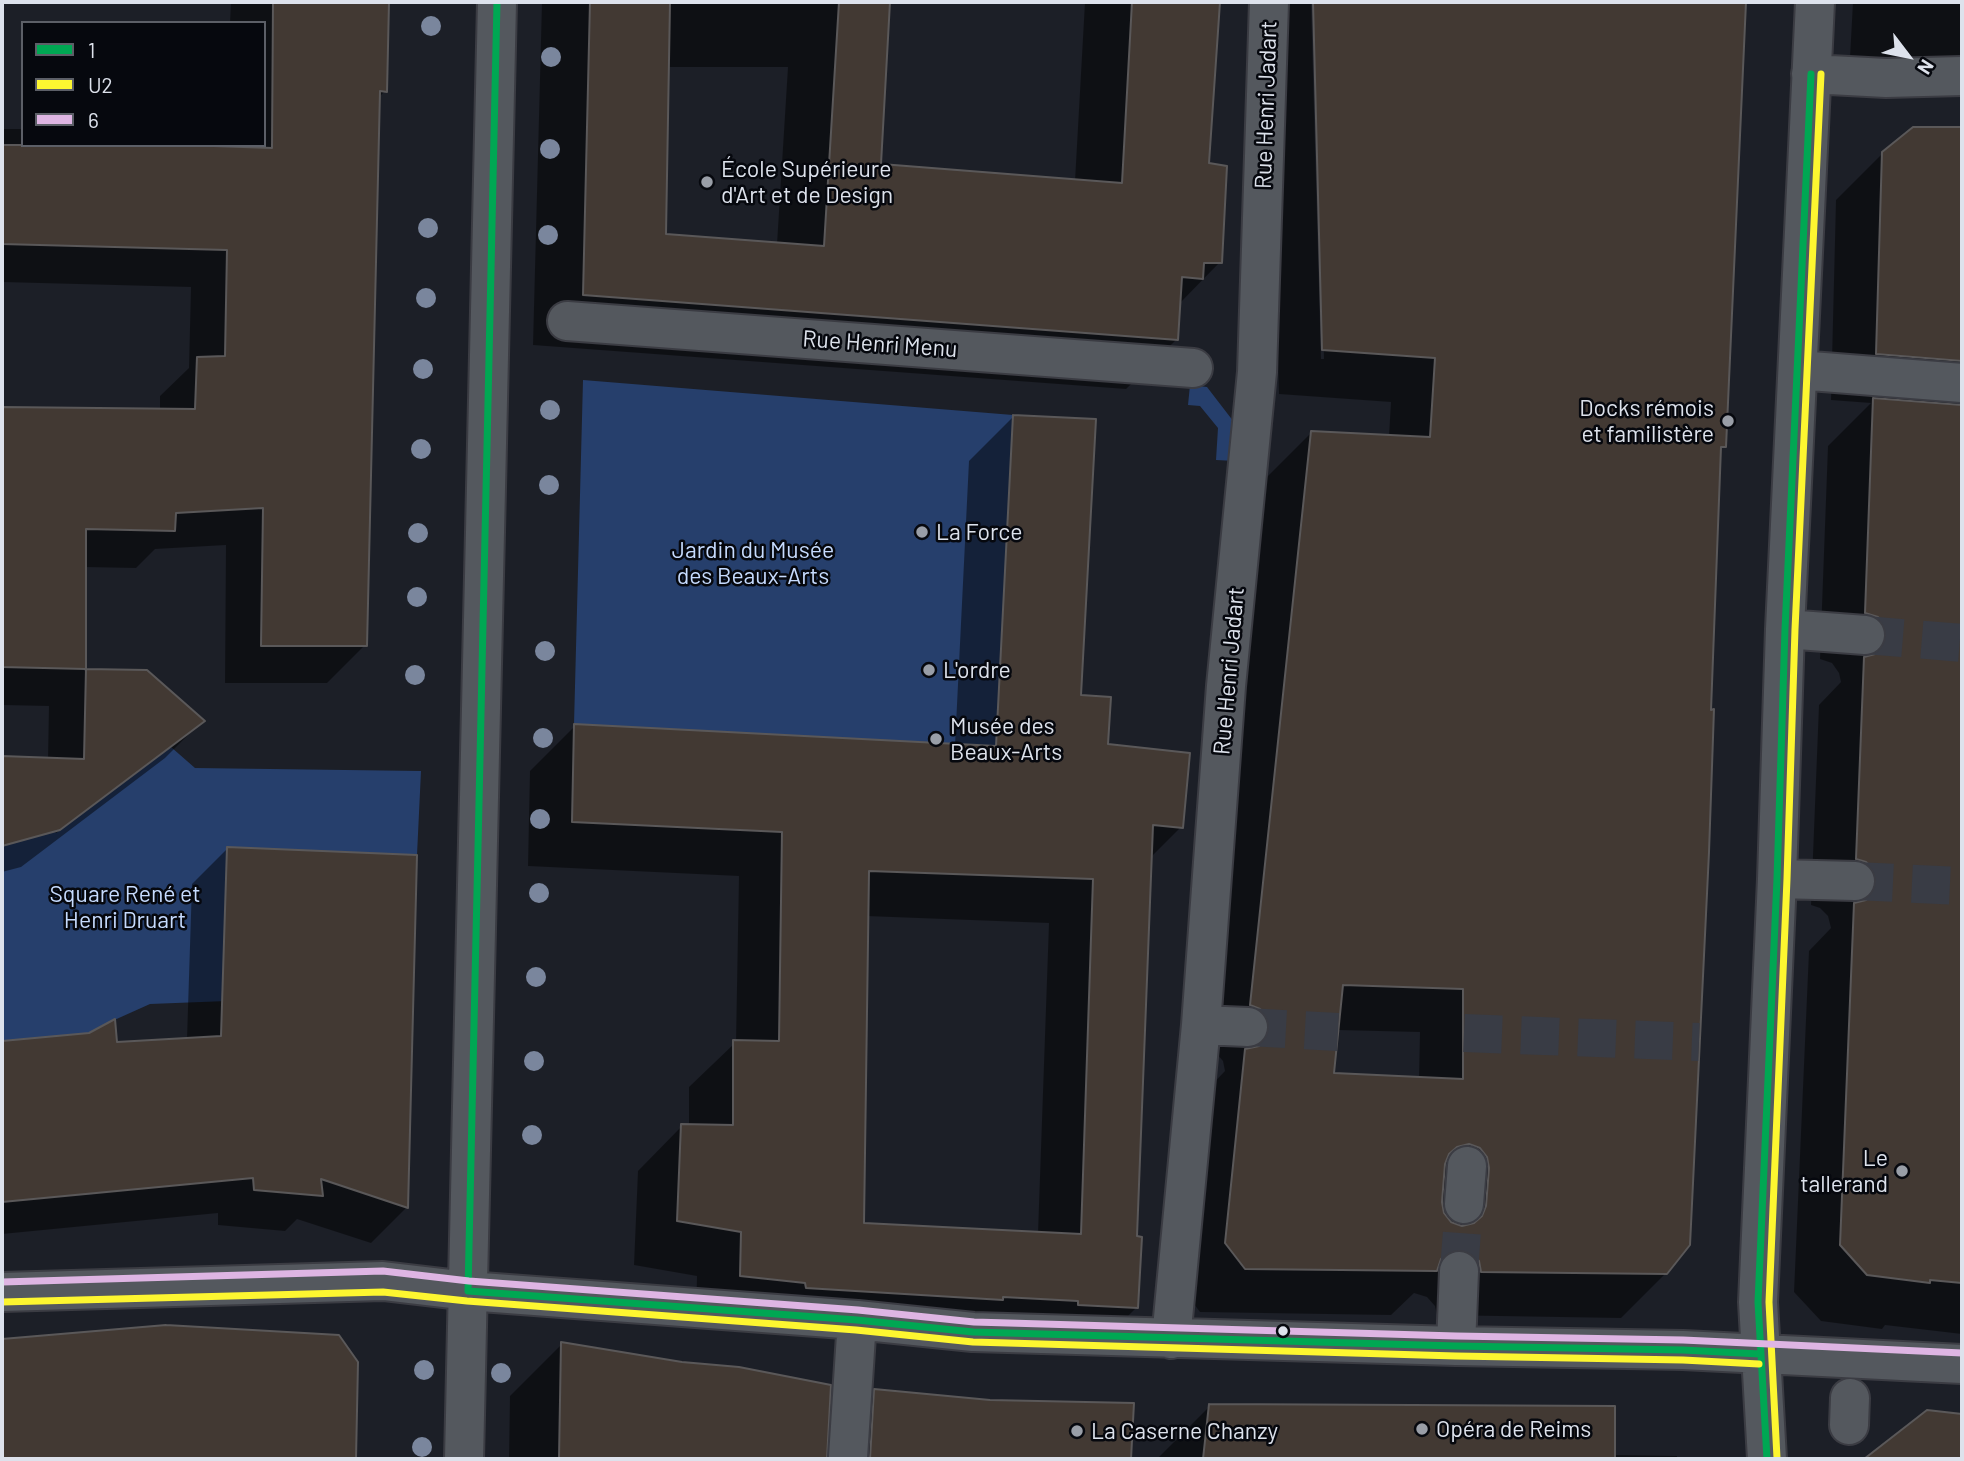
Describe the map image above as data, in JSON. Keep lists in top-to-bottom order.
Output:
{
  "streets": {
    "street": ["Rue Henri Jadart", "Rue Henri Menu"]
  },
  "parks": ["Jardin du Musée des Beaux-Arts", "Square René et Henri Druart"],
  "places": [
    "École Supérieure d'Art et de Design",
    "Docks rémois et familistère",
    "La Force",
    "L'ordre",
    "Musée des Beaux-Arts",
    "Le tallerand",
    "Opéra de Reims",
    "La Caserne Chanzy"
  ],
  "lines": ["transit line 1", "transit line U2", "transit line 6"],
  "legend": ["1", "U2", "6"],
  "north": "bottom right"
}
